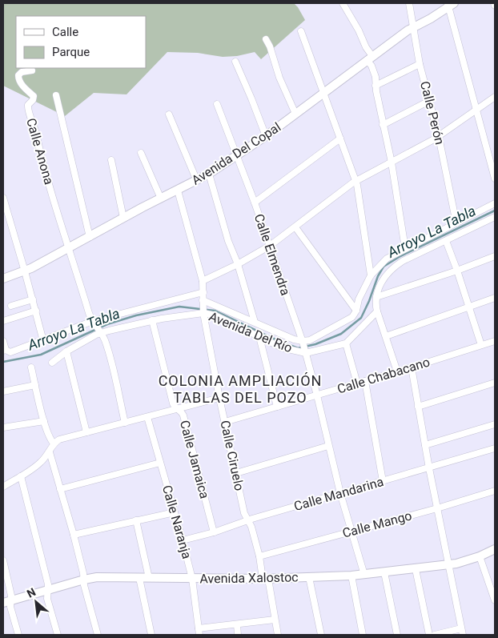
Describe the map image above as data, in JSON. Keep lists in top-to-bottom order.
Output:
{
  "streets": {
    "street": [
      "Calle Perón",
      "Calle Anona",
      "Avenida Del Copal",
      "Calle Elmendra",
      "Avenida Del Río",
      "Calle Chabacano",
      "Calle Ciruelo",
      "Calle Jamaica",
      "Calle Mandarina",
      "Calle Naranja",
      "Calle Mango",
      "Avenida Xalostoc"
    ]
  },
  "crossings": [
    ["Calle Perón", "Avenida Del Copal"],
    ["Calle Anona", "Avenida Del Copal"],
    ["Avenida Del Copal", "Calle Elmendra"],
    ["Avenida Del Copal", "Calle Ciruelo"],
    ["Calle Elmendra", "Avenida Del Río"],
    ["Calle Elmendra", "Calle Chabacano"],
    ["Calle Elmendra", "Calle Mandarina"],
    ["Calle Elmendra", "Calle Mango"],
    ["Calle Elmendra", "Avenida Xalostoc"],
    ["Avenida Del Río", "Calle Ciruelo"],
    ["Avenida Del Río", "Calle Jamaica"],
    ["Calle Chabacano", "Calle Ciruelo"],
    ["Calle Ciruelo", "Calle Mandarina"],
    ["Calle Ciruelo", "Calle Naranja"],
    ["Calle Ciruelo", "Calle Mango"],
    ["Calle Ciruelo", "Avenida Xalostoc"],
    ["Calle Jamaica", "Calle Mandarina"],
    ["Calle Mandarina", "Calle Naranja"],
    ["Calle Naranja", "Avenida Xalostoc"]
  ],
  "districts": ["COLONIA AMPLIACIÓN TABLAS DEL POZO"],
  "water": ["Arroyo La Tabla"],
  "legend": ["Calle", "Parque"],
  "north": "top left"
}
